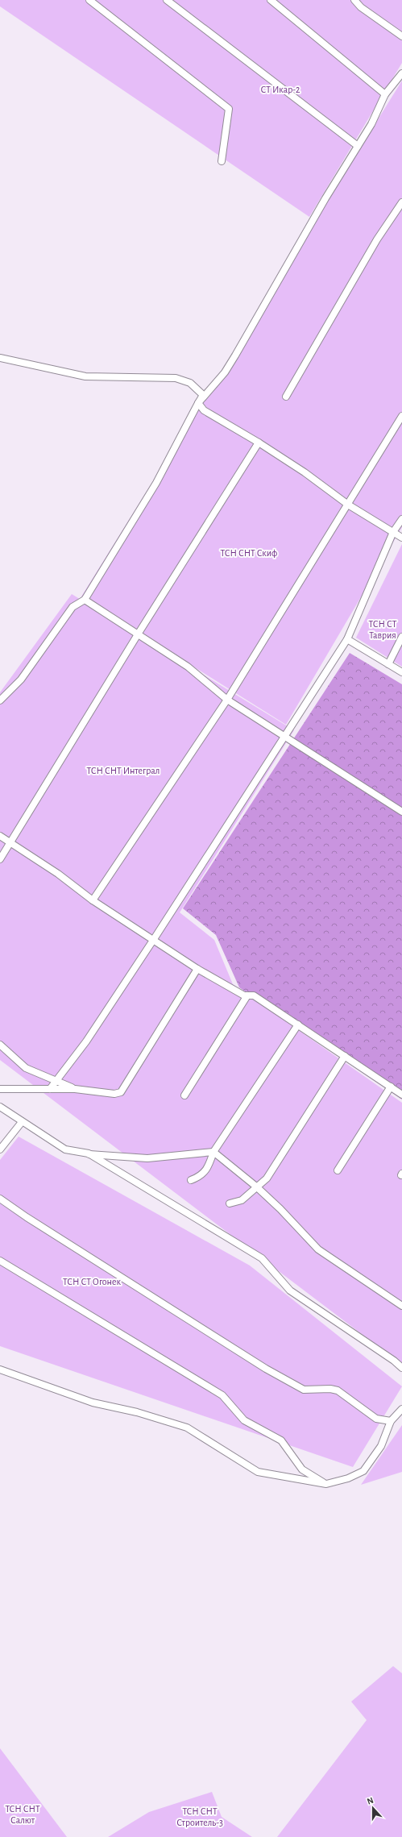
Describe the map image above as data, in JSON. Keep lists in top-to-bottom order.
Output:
{
  "parks": [
    "СТ Икар-2",
    "ТСН СНТ Скиф",
    "ТСН СТ Таврия",
    "ТСН СНТ Интеграл",
    "ТСН СТ Огонек",
    "ТСН СНТ Салют",
    "ТСН СНТ Строитель-3"
  ],
  "north": "top"
}
